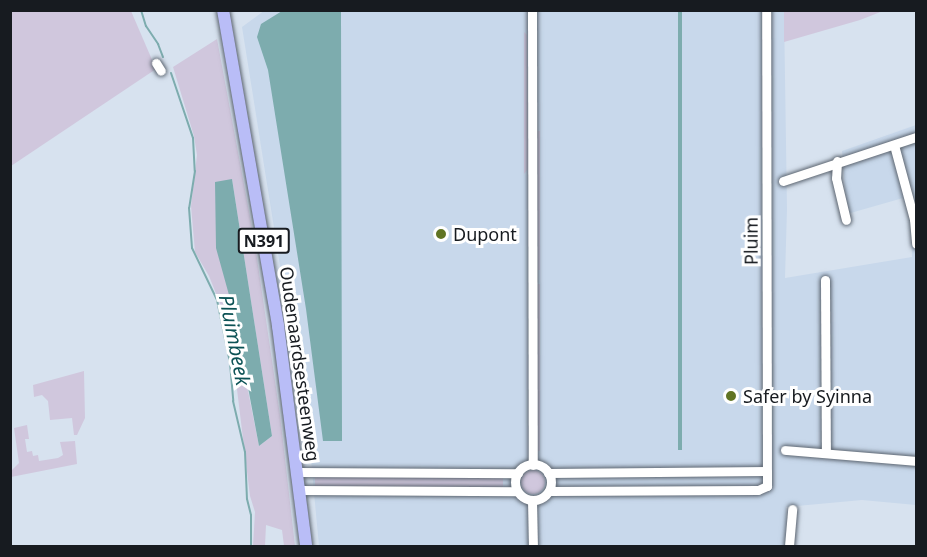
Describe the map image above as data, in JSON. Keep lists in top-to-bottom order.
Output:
{
  "streets": {
    "main road": ["N391", "Oudenaardsesteenweg"],
    "street": ["Pluim"]
  },
  "water": ["Pluimbeek"],
  "places": ["Dupont", "Safer by Syinna"]
}
